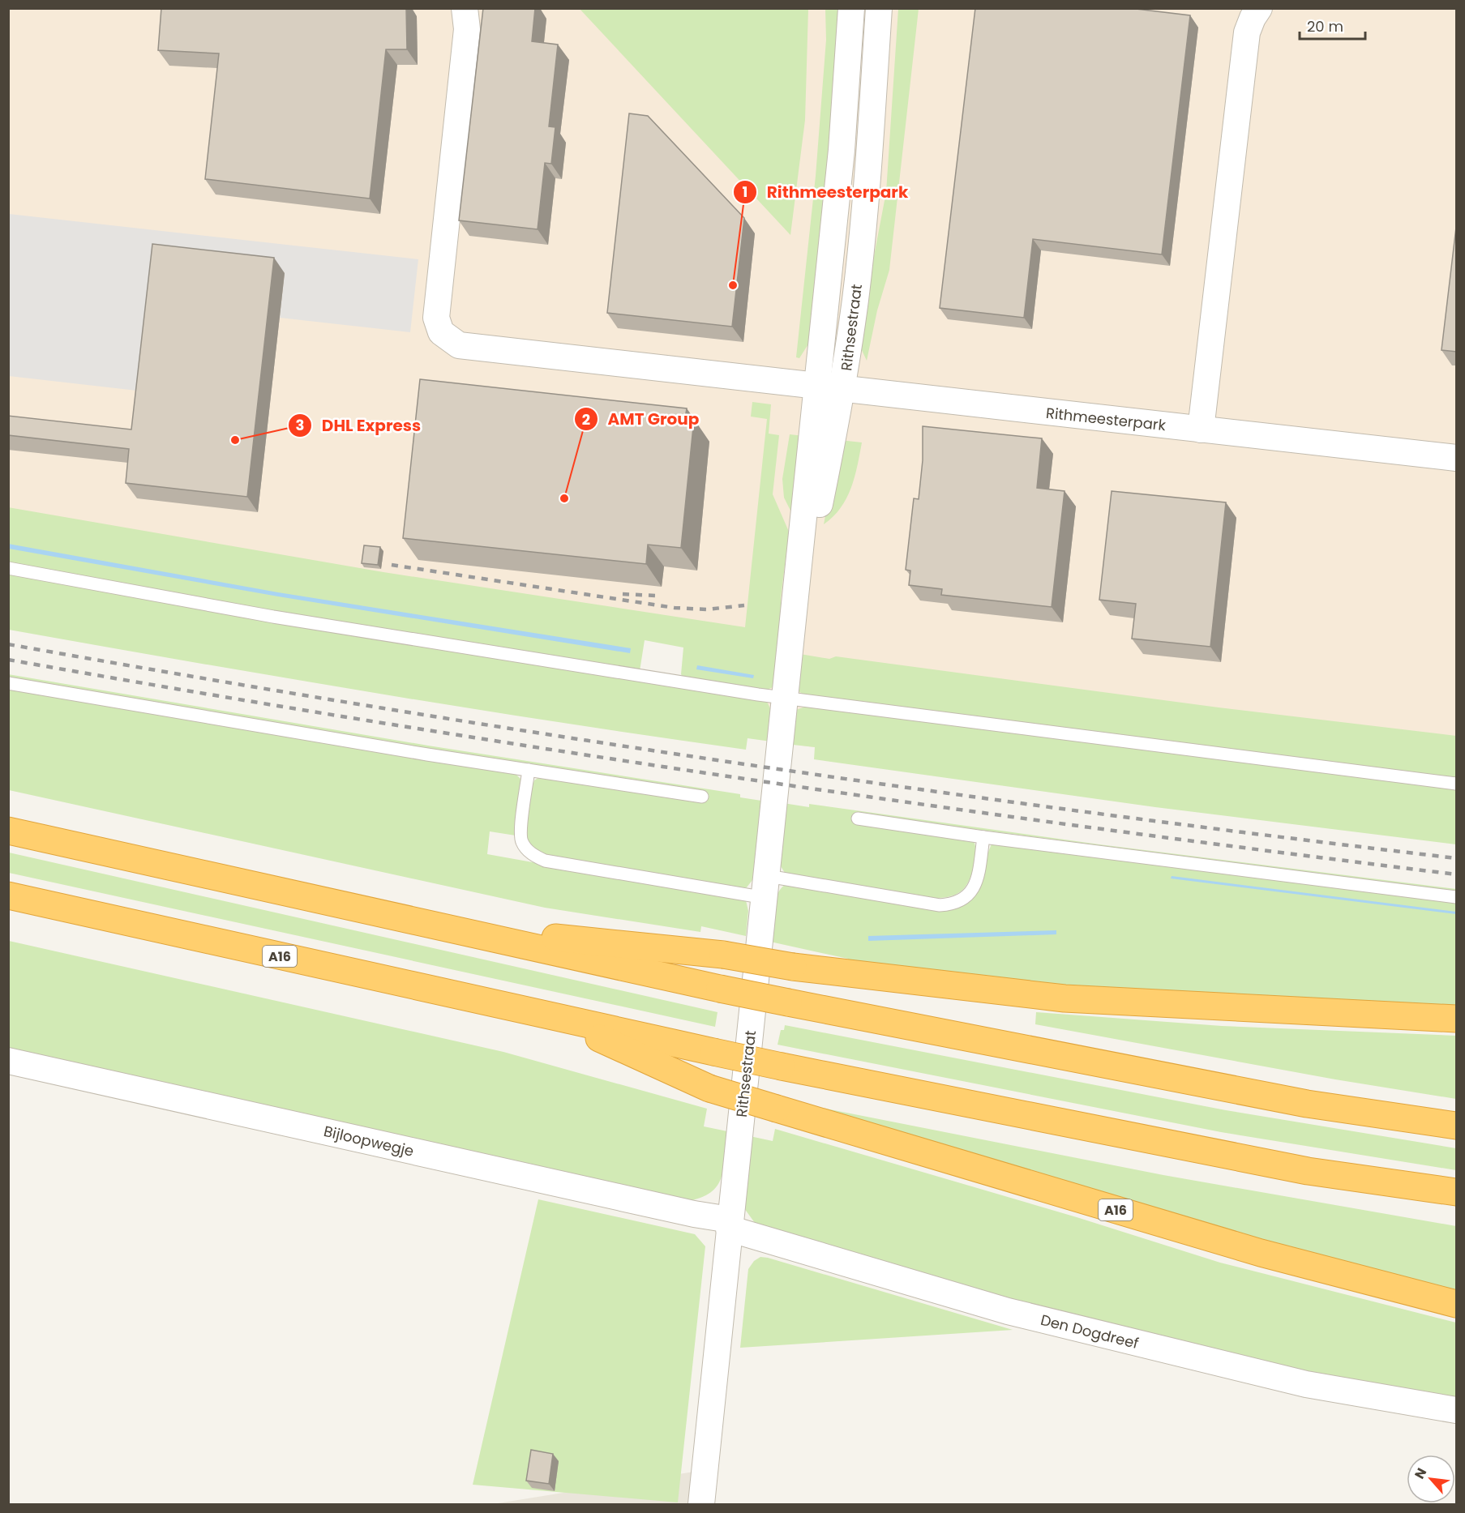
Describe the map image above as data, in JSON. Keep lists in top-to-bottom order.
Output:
{
  "streets": {
    "highway": ["A16"],
    "street": [
      "Rithsestraat",
      "Rithmeesterpark",
      "Bijloopwegje",
      "Den Dogdreef"
    ]
  },
  "crossings": [
    ["Rithsestraat", "Rithmeesterpark"],
    ["Rithsestraat", "Bijloopwegje"],
    ["Rithsestraat", "Den Dogdreef"],
    ["Bijloopwegje", "Den Dogdreef"]
  ],
  "places": ["Rithmeesterpark", "DHL Express", "AMT Group"],
  "scale_bar": "20 m",
  "north": "top left"
}
